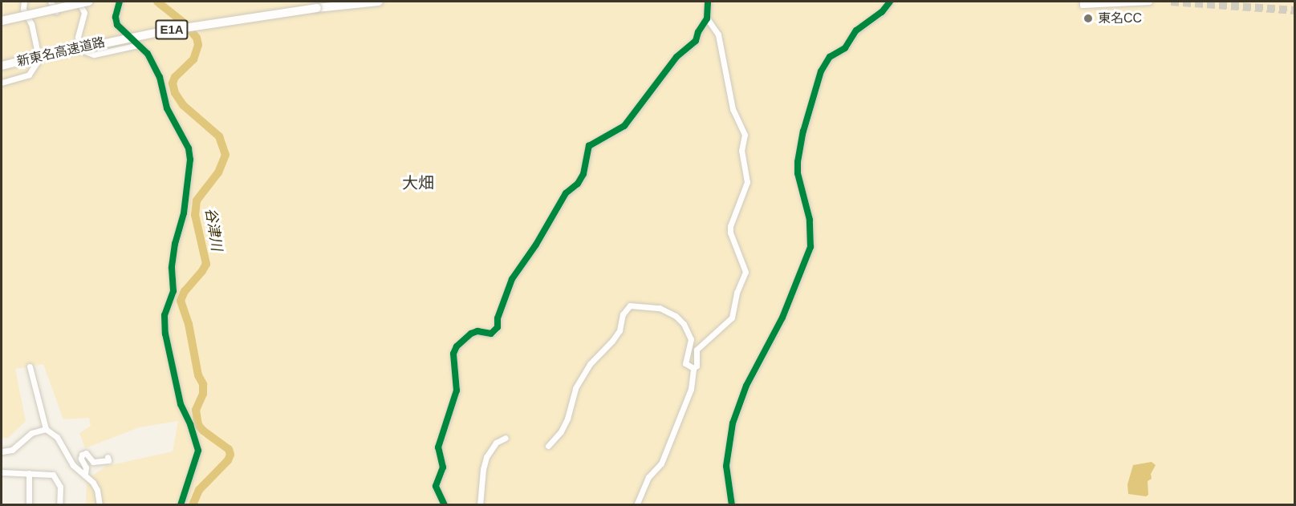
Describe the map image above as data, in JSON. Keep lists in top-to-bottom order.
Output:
{
  "streets": {
    "highway": ["E1A", "新東名高速道路"]
  },
  "districts": ["大畑"],
  "water": ["谷津川"],
  "places": ["東名CC"]
}
